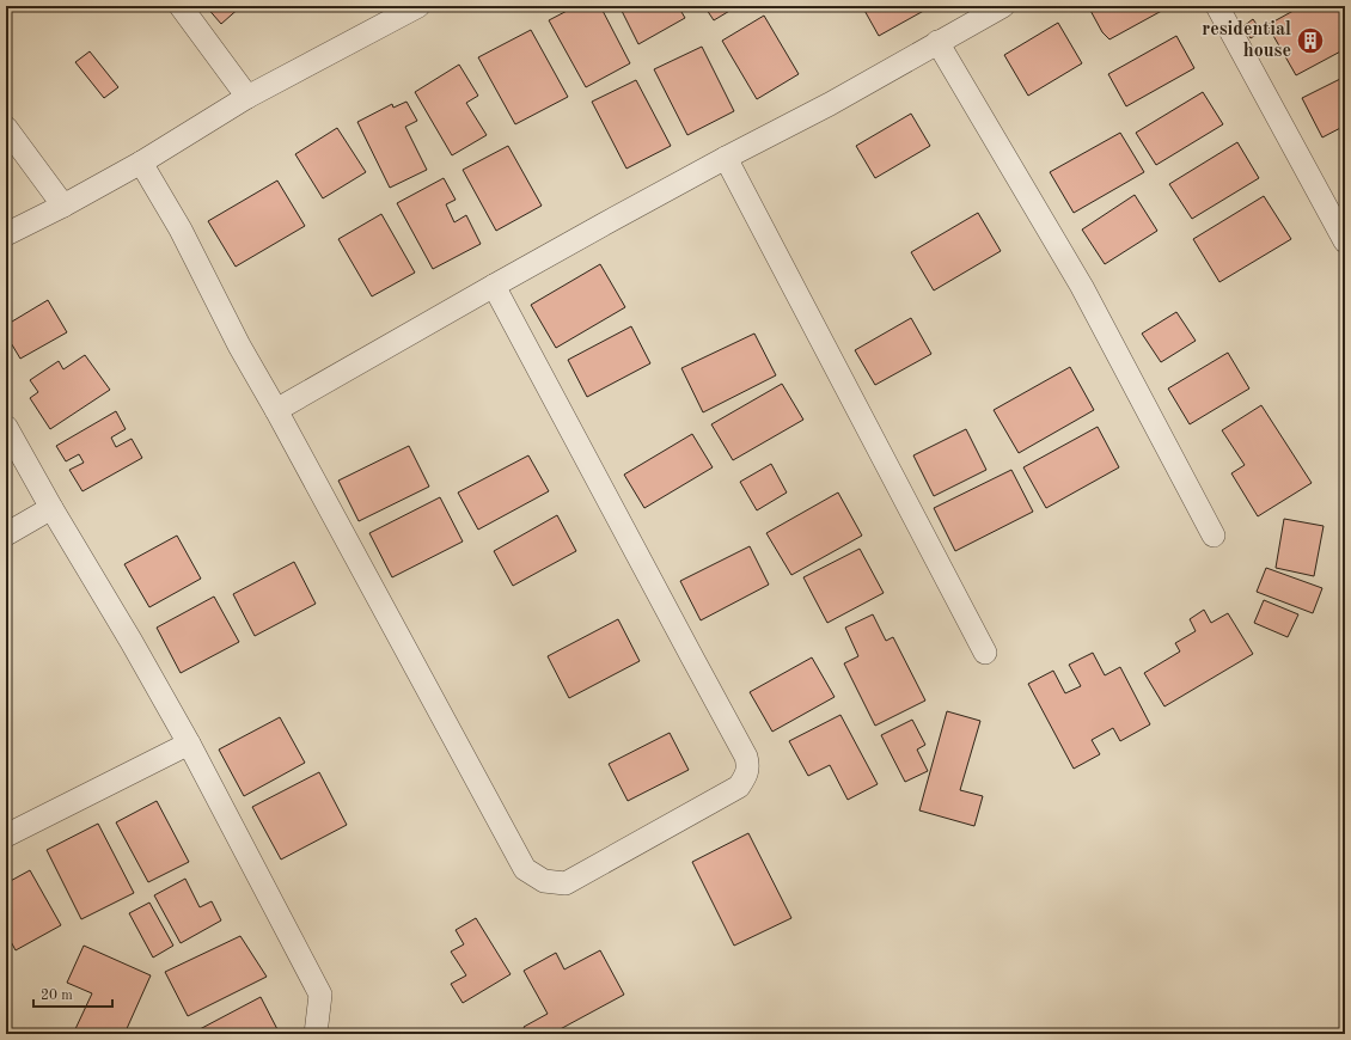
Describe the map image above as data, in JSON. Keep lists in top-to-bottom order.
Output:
{
  "places": {
    "building": ["residential house"]
  },
  "scale_bar": "20 m"
}
